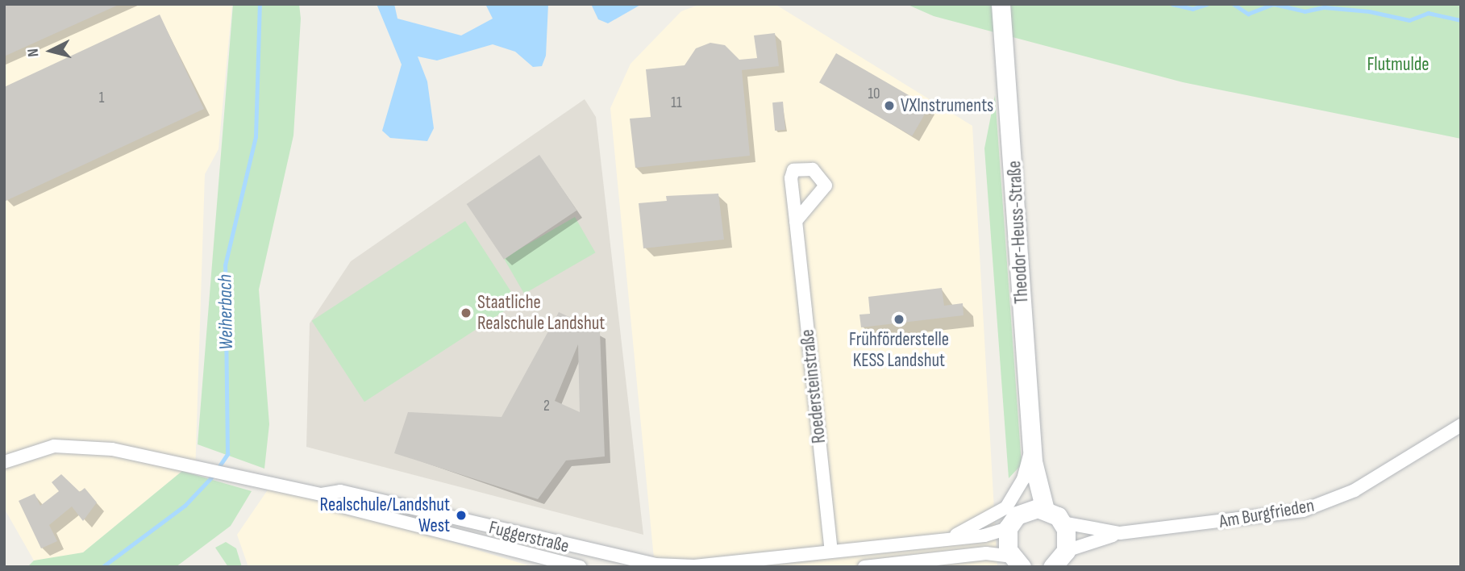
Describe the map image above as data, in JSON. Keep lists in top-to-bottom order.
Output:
{
  "streets": {
    "main road": ["Theodor-Heuss-Straße"],
    "street": ["Roedersteinstraße", "Am Burgfrieden", "Fuggerstraße"]
  },
  "crossings": [
    ["Roedersteinstraße", "Fuggerstraße"]
  ],
  "water": ["Weiherbach"],
  "parks": ["Flutmulde"],
  "places": [
    "VXInstruments",
    "Staatliche Realschule Landshut",
    "Frühförderstelle KESS Landshut",
    "Realschule/Landshut West"
  ],
  "house_numbers": [
    "10",
    "1",
    "11",
    "2"
  ],
  "north": "left"
}
